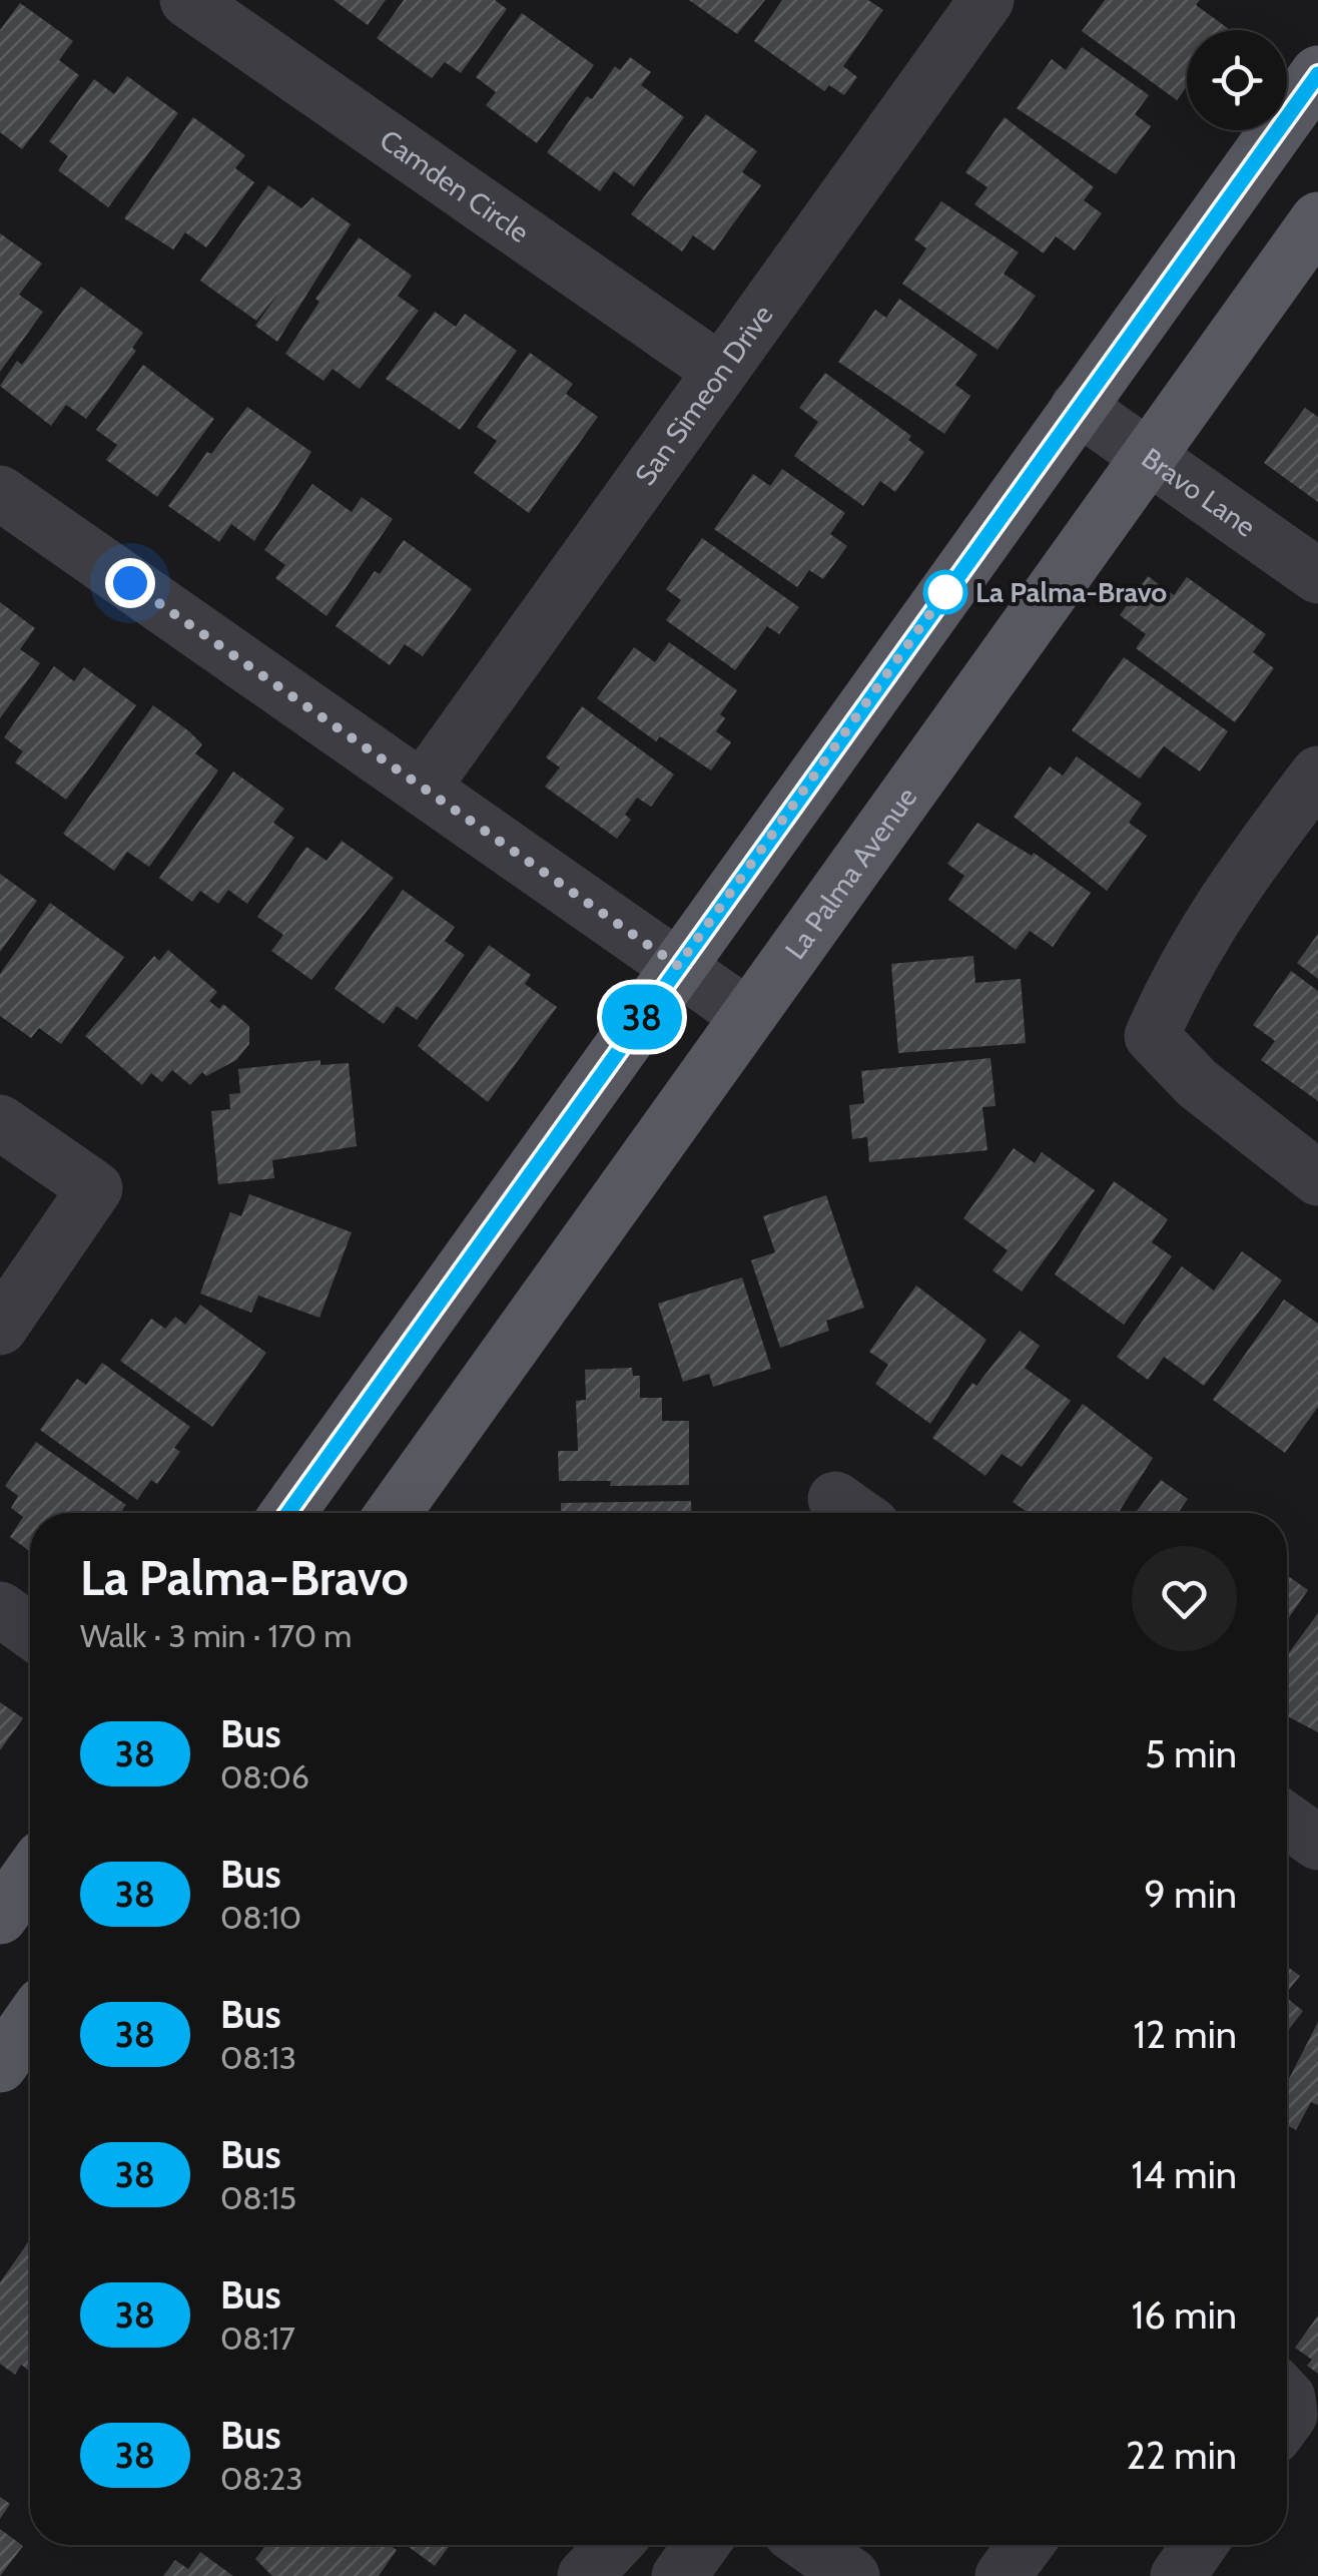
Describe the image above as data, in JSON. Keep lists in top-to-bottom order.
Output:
{
  "streets": {
    "main road": ["La Palma Avenue"],
    "street": ["Camden Circle", "San Simeon Drive", "Bravo Lane"]
  },
  "crossings": [
    ["Camden Circle", "San Simeon Drive"],
    ["Bravo Lane", "La Palma Avenue"]
  ],
  "places": ["La Palma-Bravo"],
  "lines": ["bus line 38"],
  "page": {
    "on_map": "38",
    "heading": ["La Palma-Bravo", "Walk · 3 min · 170 m"],
    "list": [
      {
        "mark": "38",
        "name": "Bus",
        "note": "08:06",
        "value": "5 min"
      },
      {
        "mark": "38",
        "name": "Bus",
        "note": "08:10",
        "value": "9 min"
      },
      {
        "mark": "38",
        "name": "Bus",
        "note": "08:13",
        "value": "12 min"
      },
      {
        "mark": "38",
        "name": "Bus",
        "note": "08:15",
        "value": "14 min"
      },
      {
        "mark": "38",
        "name": "Bus",
        "note": "08:17",
        "value": "16 min"
      },
      {
        "mark": "38",
        "name": "Bus",
        "note": "08:23",
        "value": "22 min"
      }
    ]
  }
}
